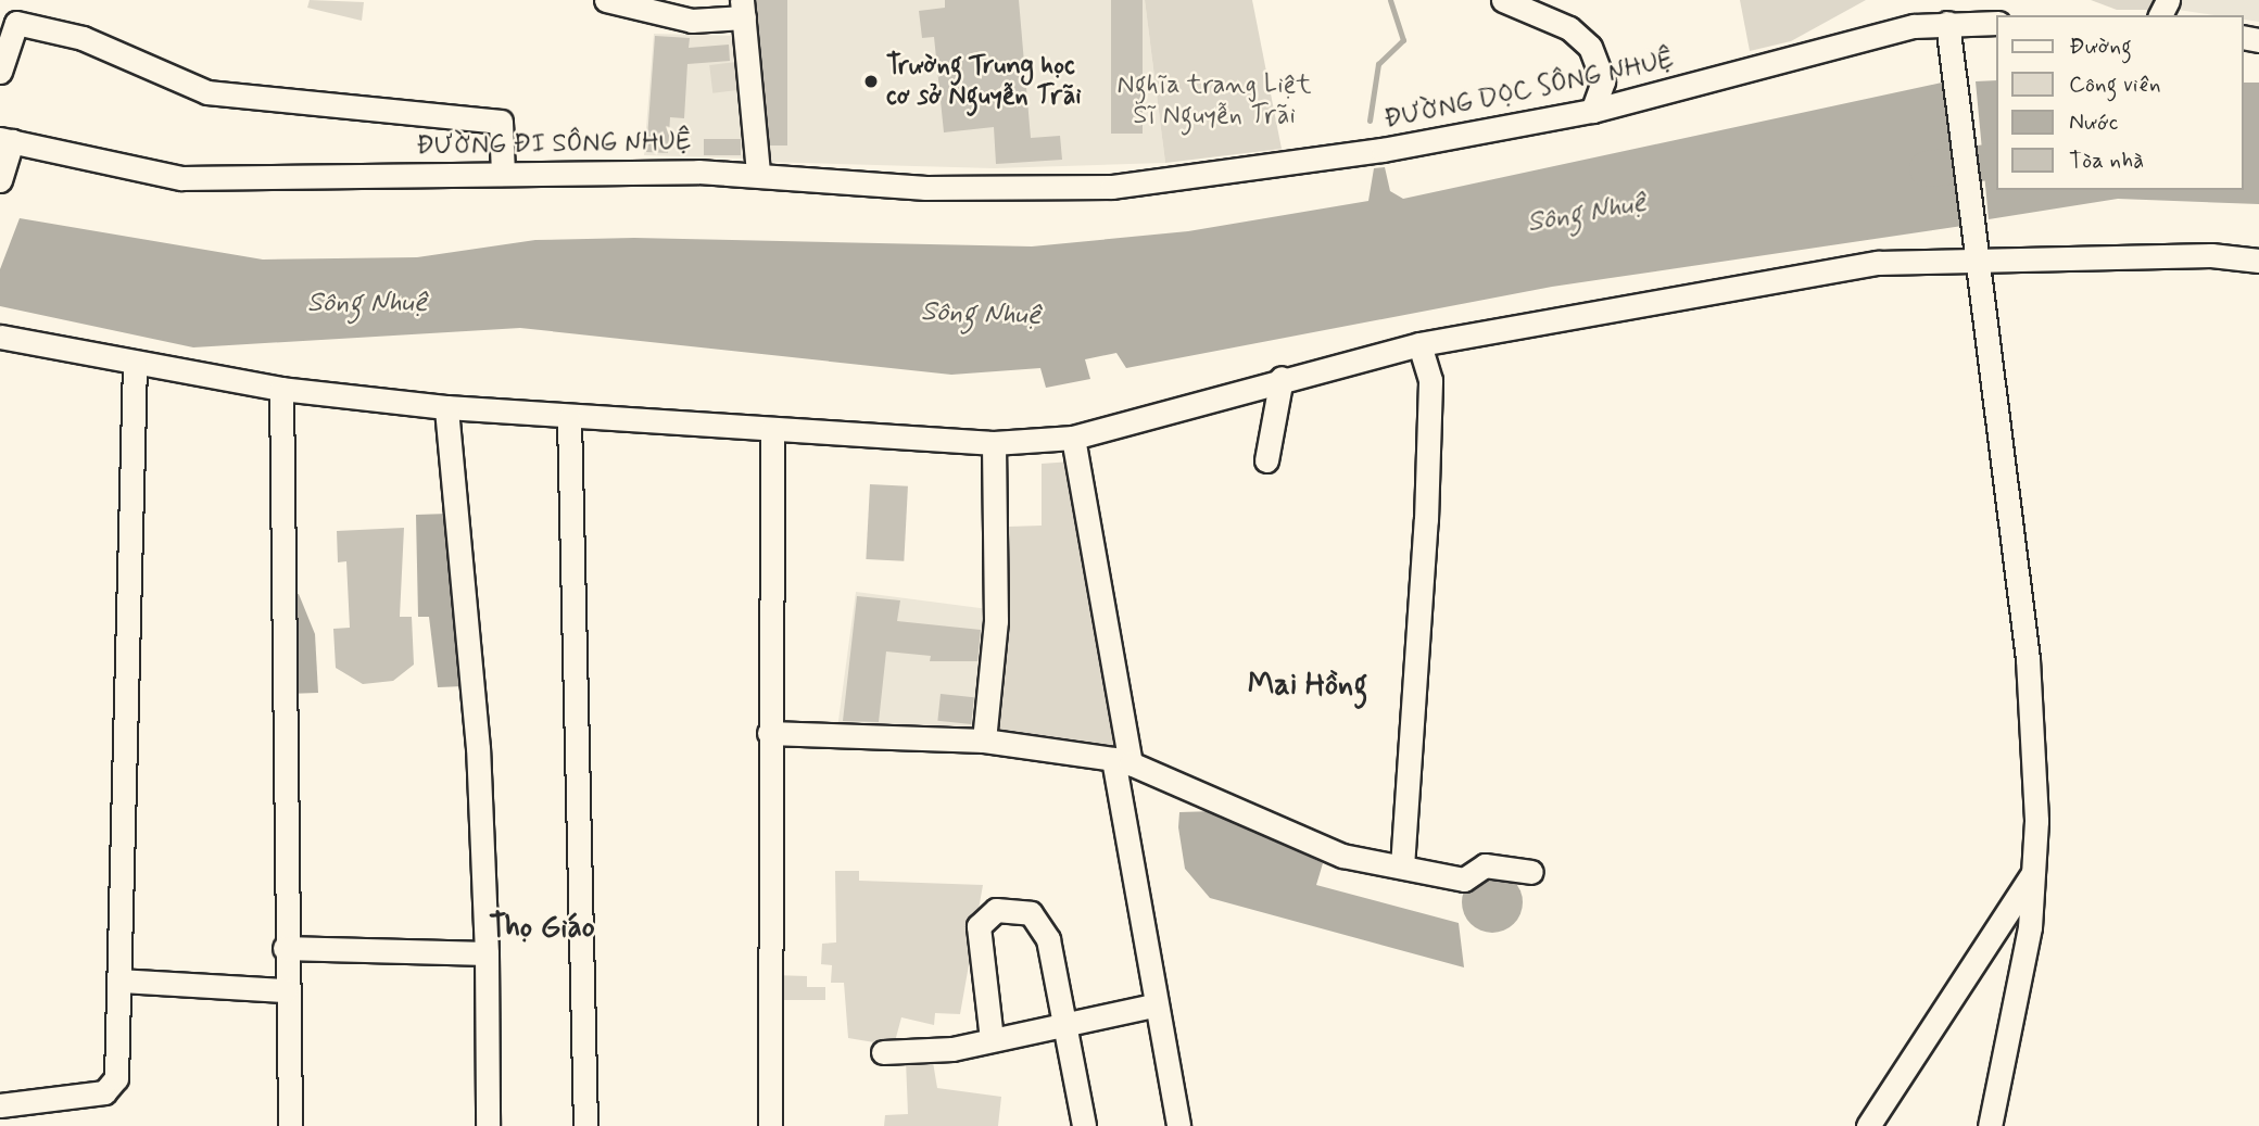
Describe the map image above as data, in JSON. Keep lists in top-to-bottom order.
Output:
{
  "streets": {
    "street": ["ĐƯỜNG DỌC SÔNG NHUỆ", "ĐƯỜNG ĐI SÔNG NHUỆ"]
  },
  "crossings": [
    ["ĐƯỜNG DỌC SÔNG NHUỆ", "ĐƯỜNG ĐI SÔNG NHUỆ"]
  ],
  "districts": ["Mai Hồng", "Thọ Giáo"],
  "water": ["Sông Nhuệ"],
  "parks": ["Nghĩa trang Liệt Sĩ Nguyễn Trãi"],
  "places": ["Trường Trung học cơ sở Nguyễn Trãi"],
  "legend": [
    "Đường",
    "Công viên",
    "Nước",
    "Tòa nhà"
  ]
}
